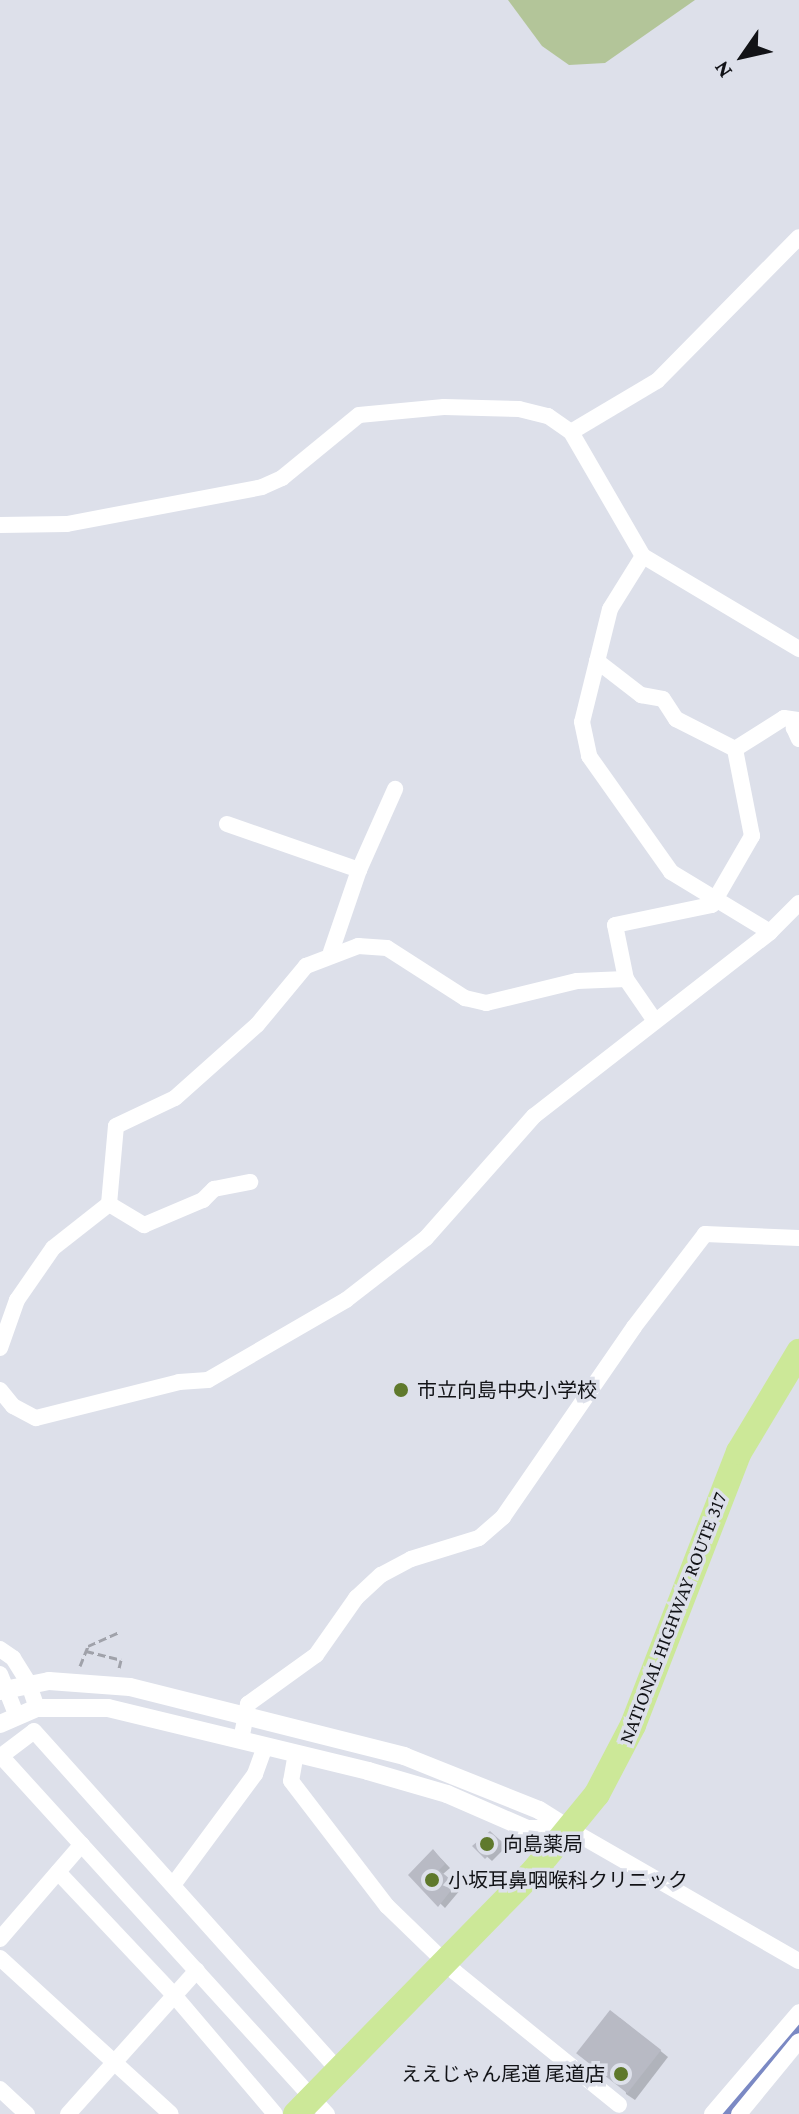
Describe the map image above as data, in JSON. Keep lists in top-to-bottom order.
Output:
{
  "streets": {
    "highway": ["NATIONAL HIGHWAY ROUTE 317"]
  },
  "places": [
    "市立向島中央小学校",
    "向島薬局",
    "小坂耳鼻咽喉科クリニック",
    "ええじゃん尾道 尾道店"
  ],
  "north": "bottom left"
}
